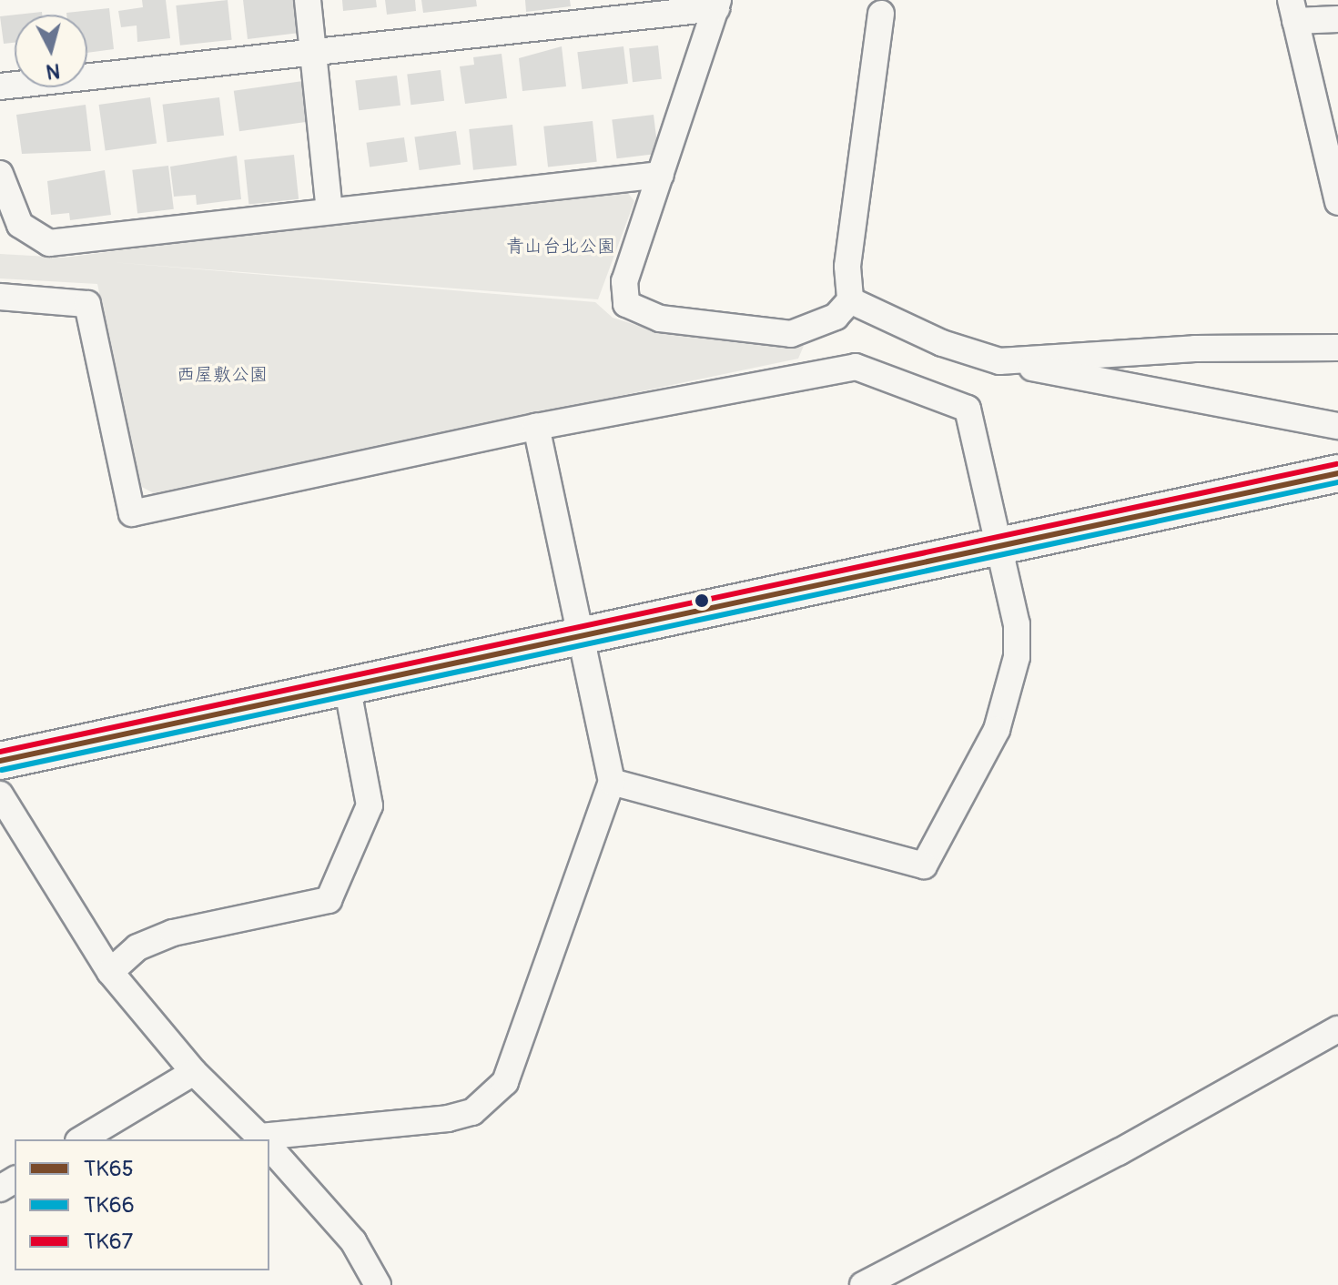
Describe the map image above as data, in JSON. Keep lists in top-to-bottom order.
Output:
{
  "parks": ["青山台北公園", "西屋敷公園"],
  "lines": ["transit line TK67", "transit line TK65", "transit line TK66"],
  "legend": ["TK65", "TK66", "TK67"],
  "north": "bottom"
}
